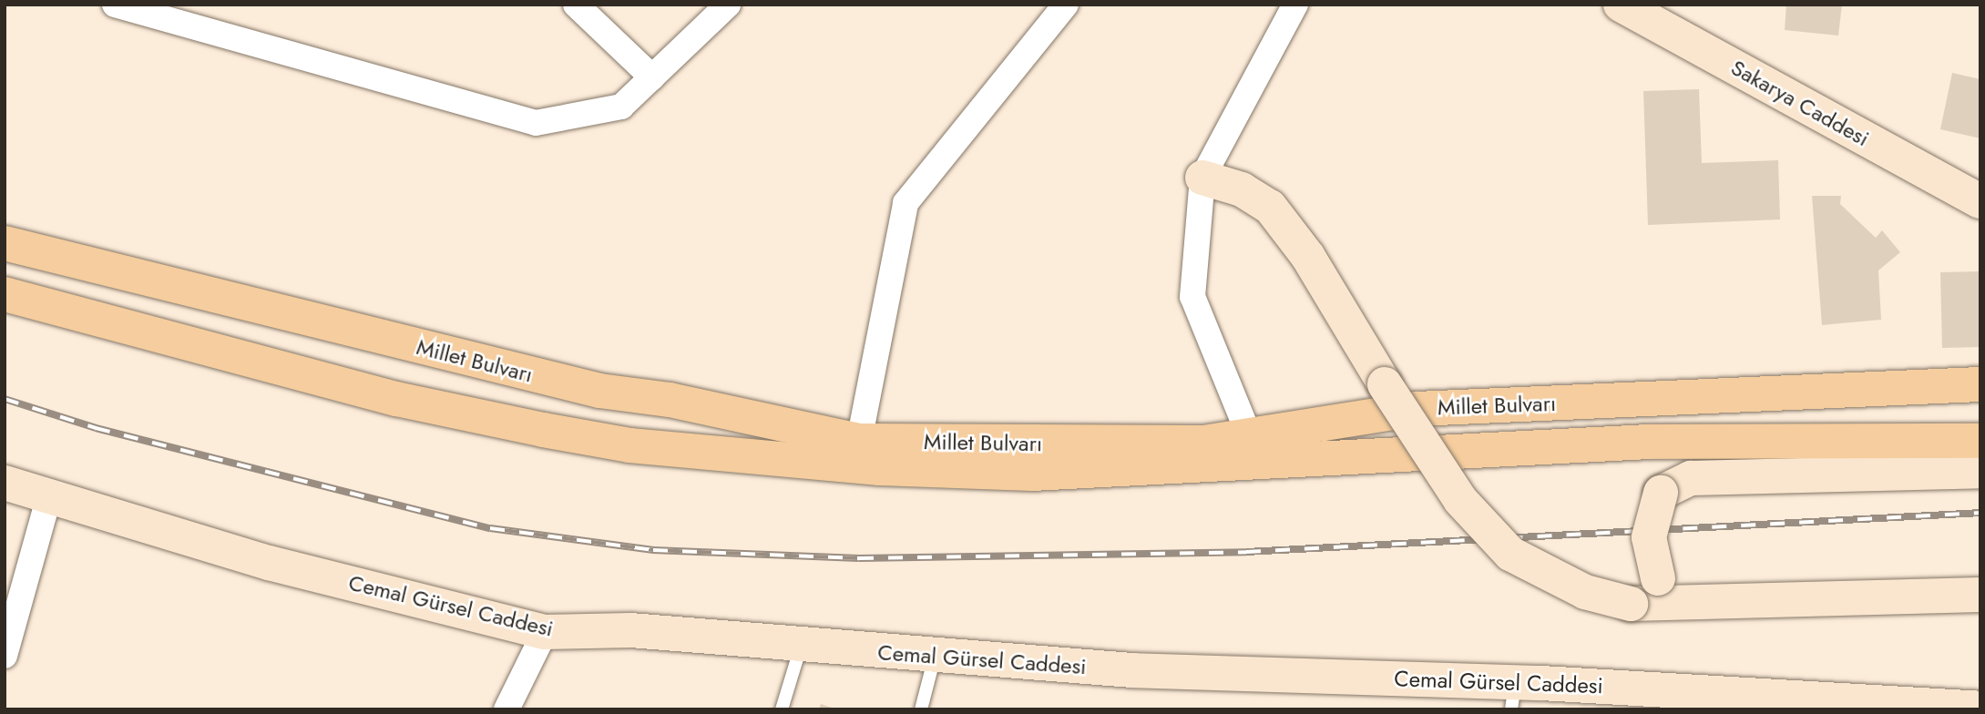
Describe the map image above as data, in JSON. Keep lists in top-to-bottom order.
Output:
{
  "streets": {
    "main road": ["Millet Bulvarı"],
    "street": ["Sakarya Caddesi", "Cemal Gürsel Caddesi"]
  }
}
